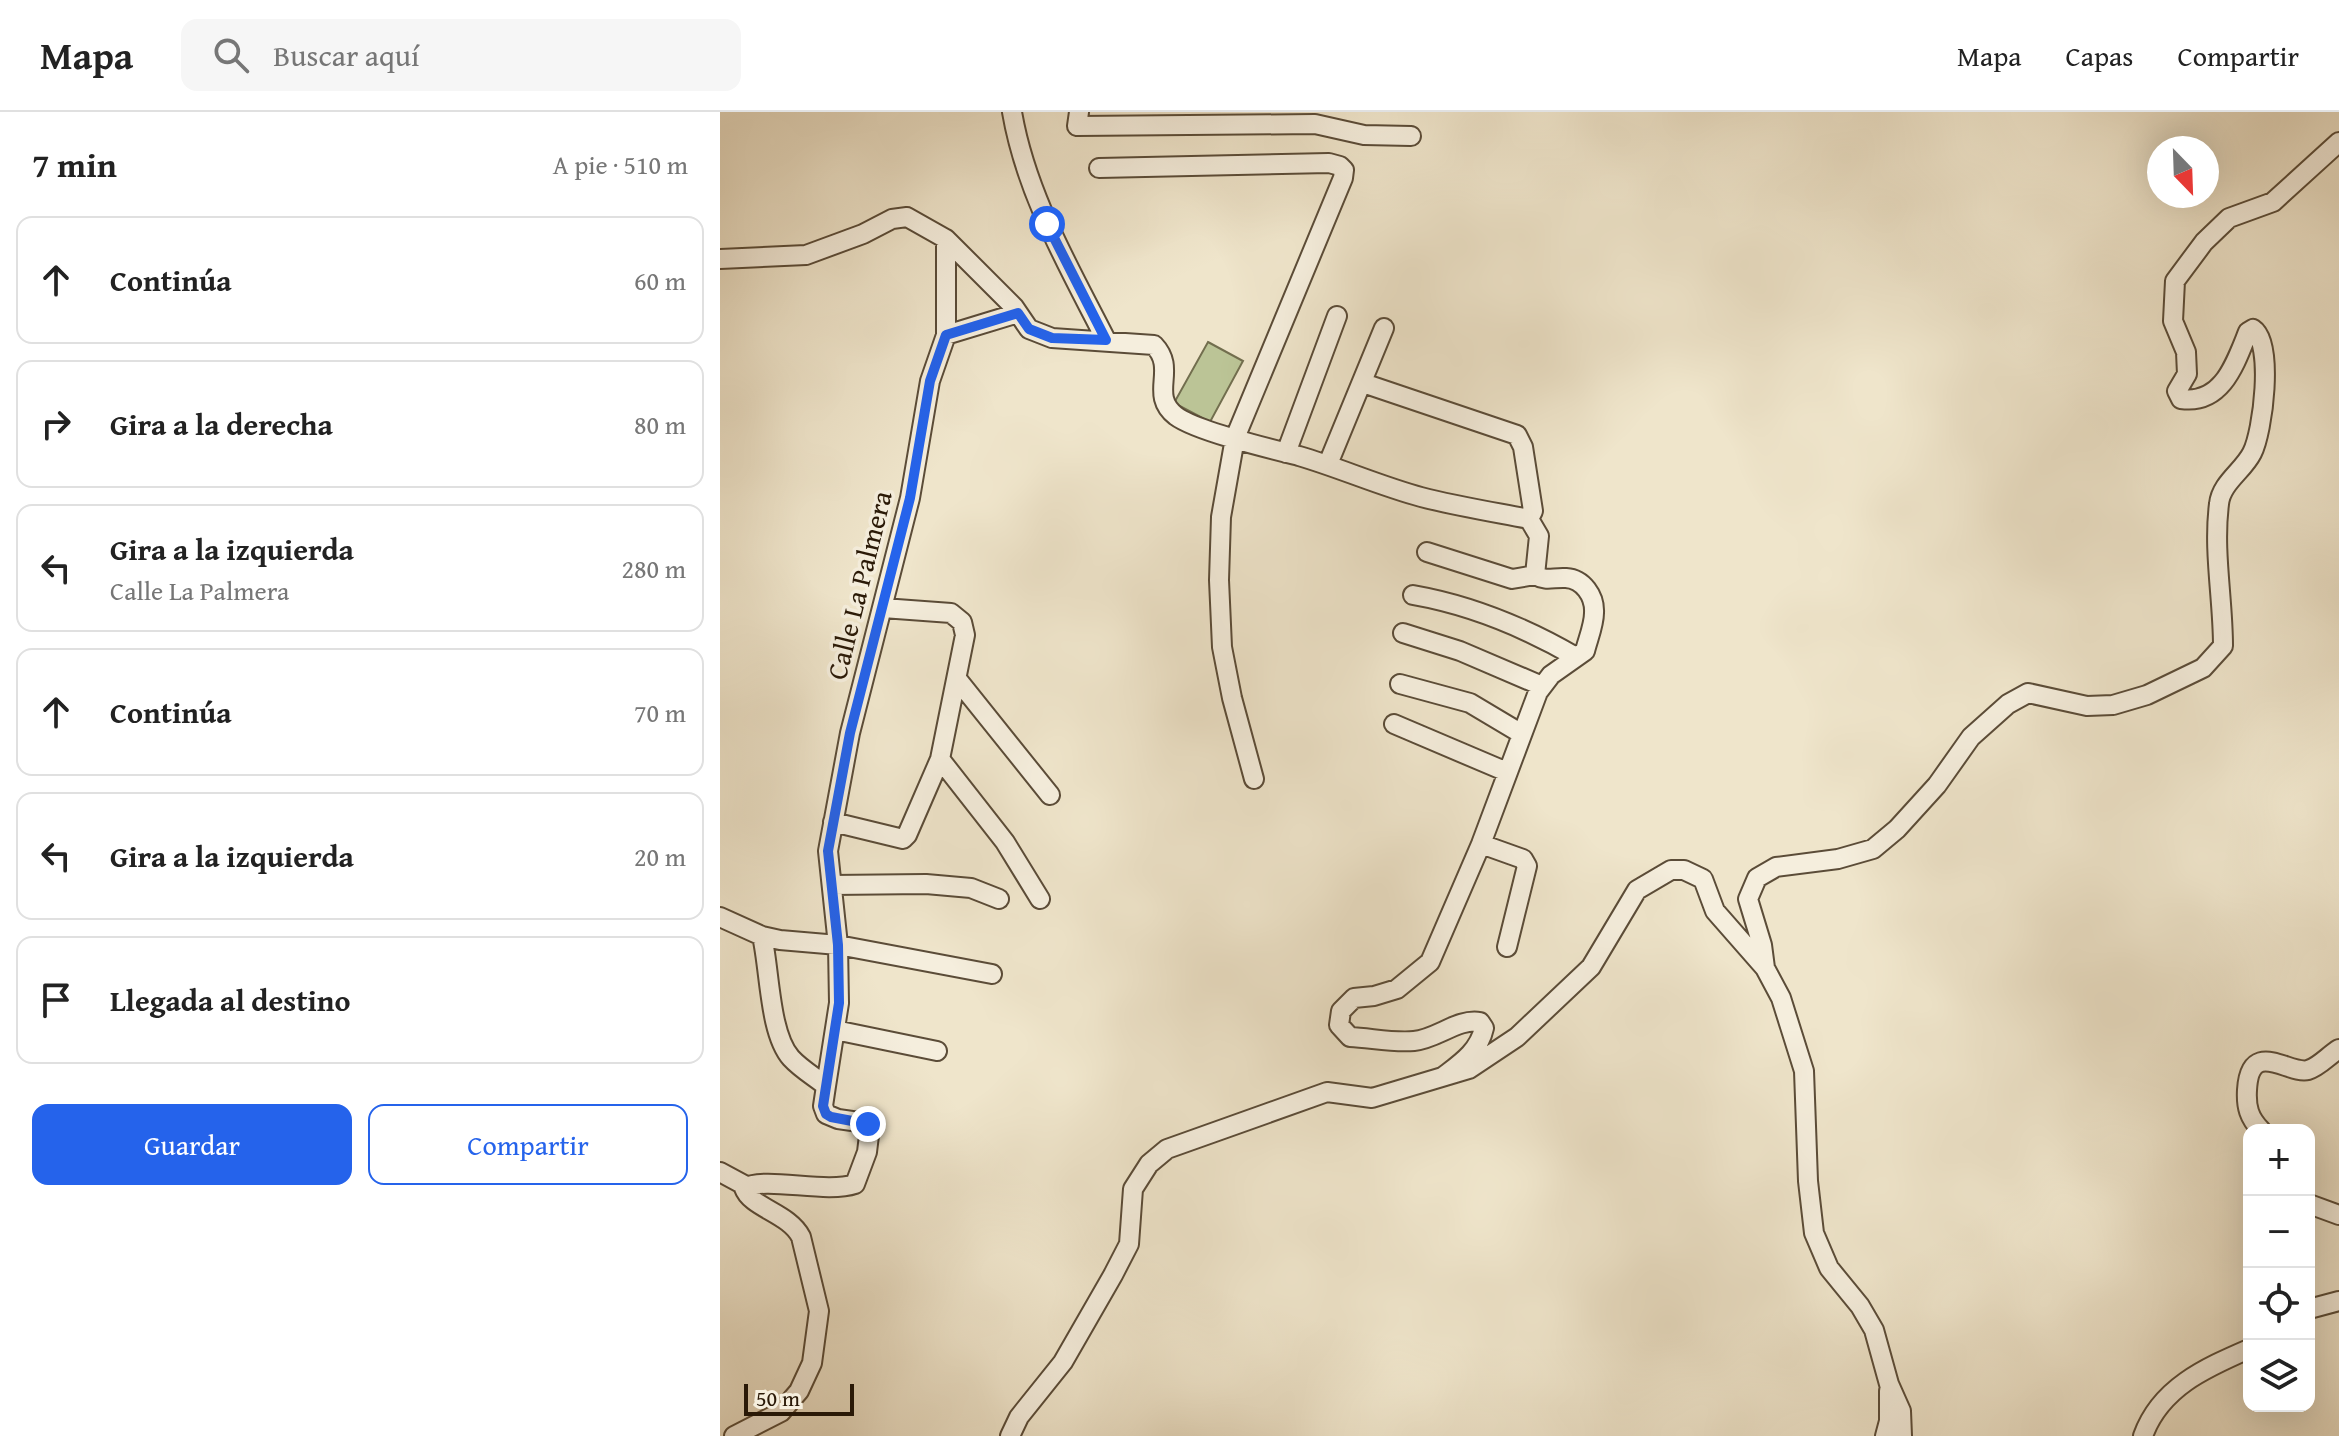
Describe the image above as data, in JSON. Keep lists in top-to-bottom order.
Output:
{
  "streets": {
    "street": ["Calle La Palmera"]
  },
  "scale_bar": "50 m",
  "north": "bottom right",
  "page": {
    "header": "Mapa",
    "search": "Buscar aquí",
    "nav": ["Mapa", "Capas", "Compartir"],
    "heading": ["7 min", "A pie · 510 m"],
    "list": [
      ["Continúa", "60 m"],
      ["Gira a la derecha", "80 m"],
      ["Gira a la izquierda", "Calle La Palmera", "280 m"],
      ["Continúa", "70 m"],
      ["Gira a la izquierda", "20 m"],
      "Llegada al destino"
    ],
    "buttons": ["Guardar", "Compartir"],
    "map_buttons": ["+", "−"],
    "scale": "50 m"
  }
}
